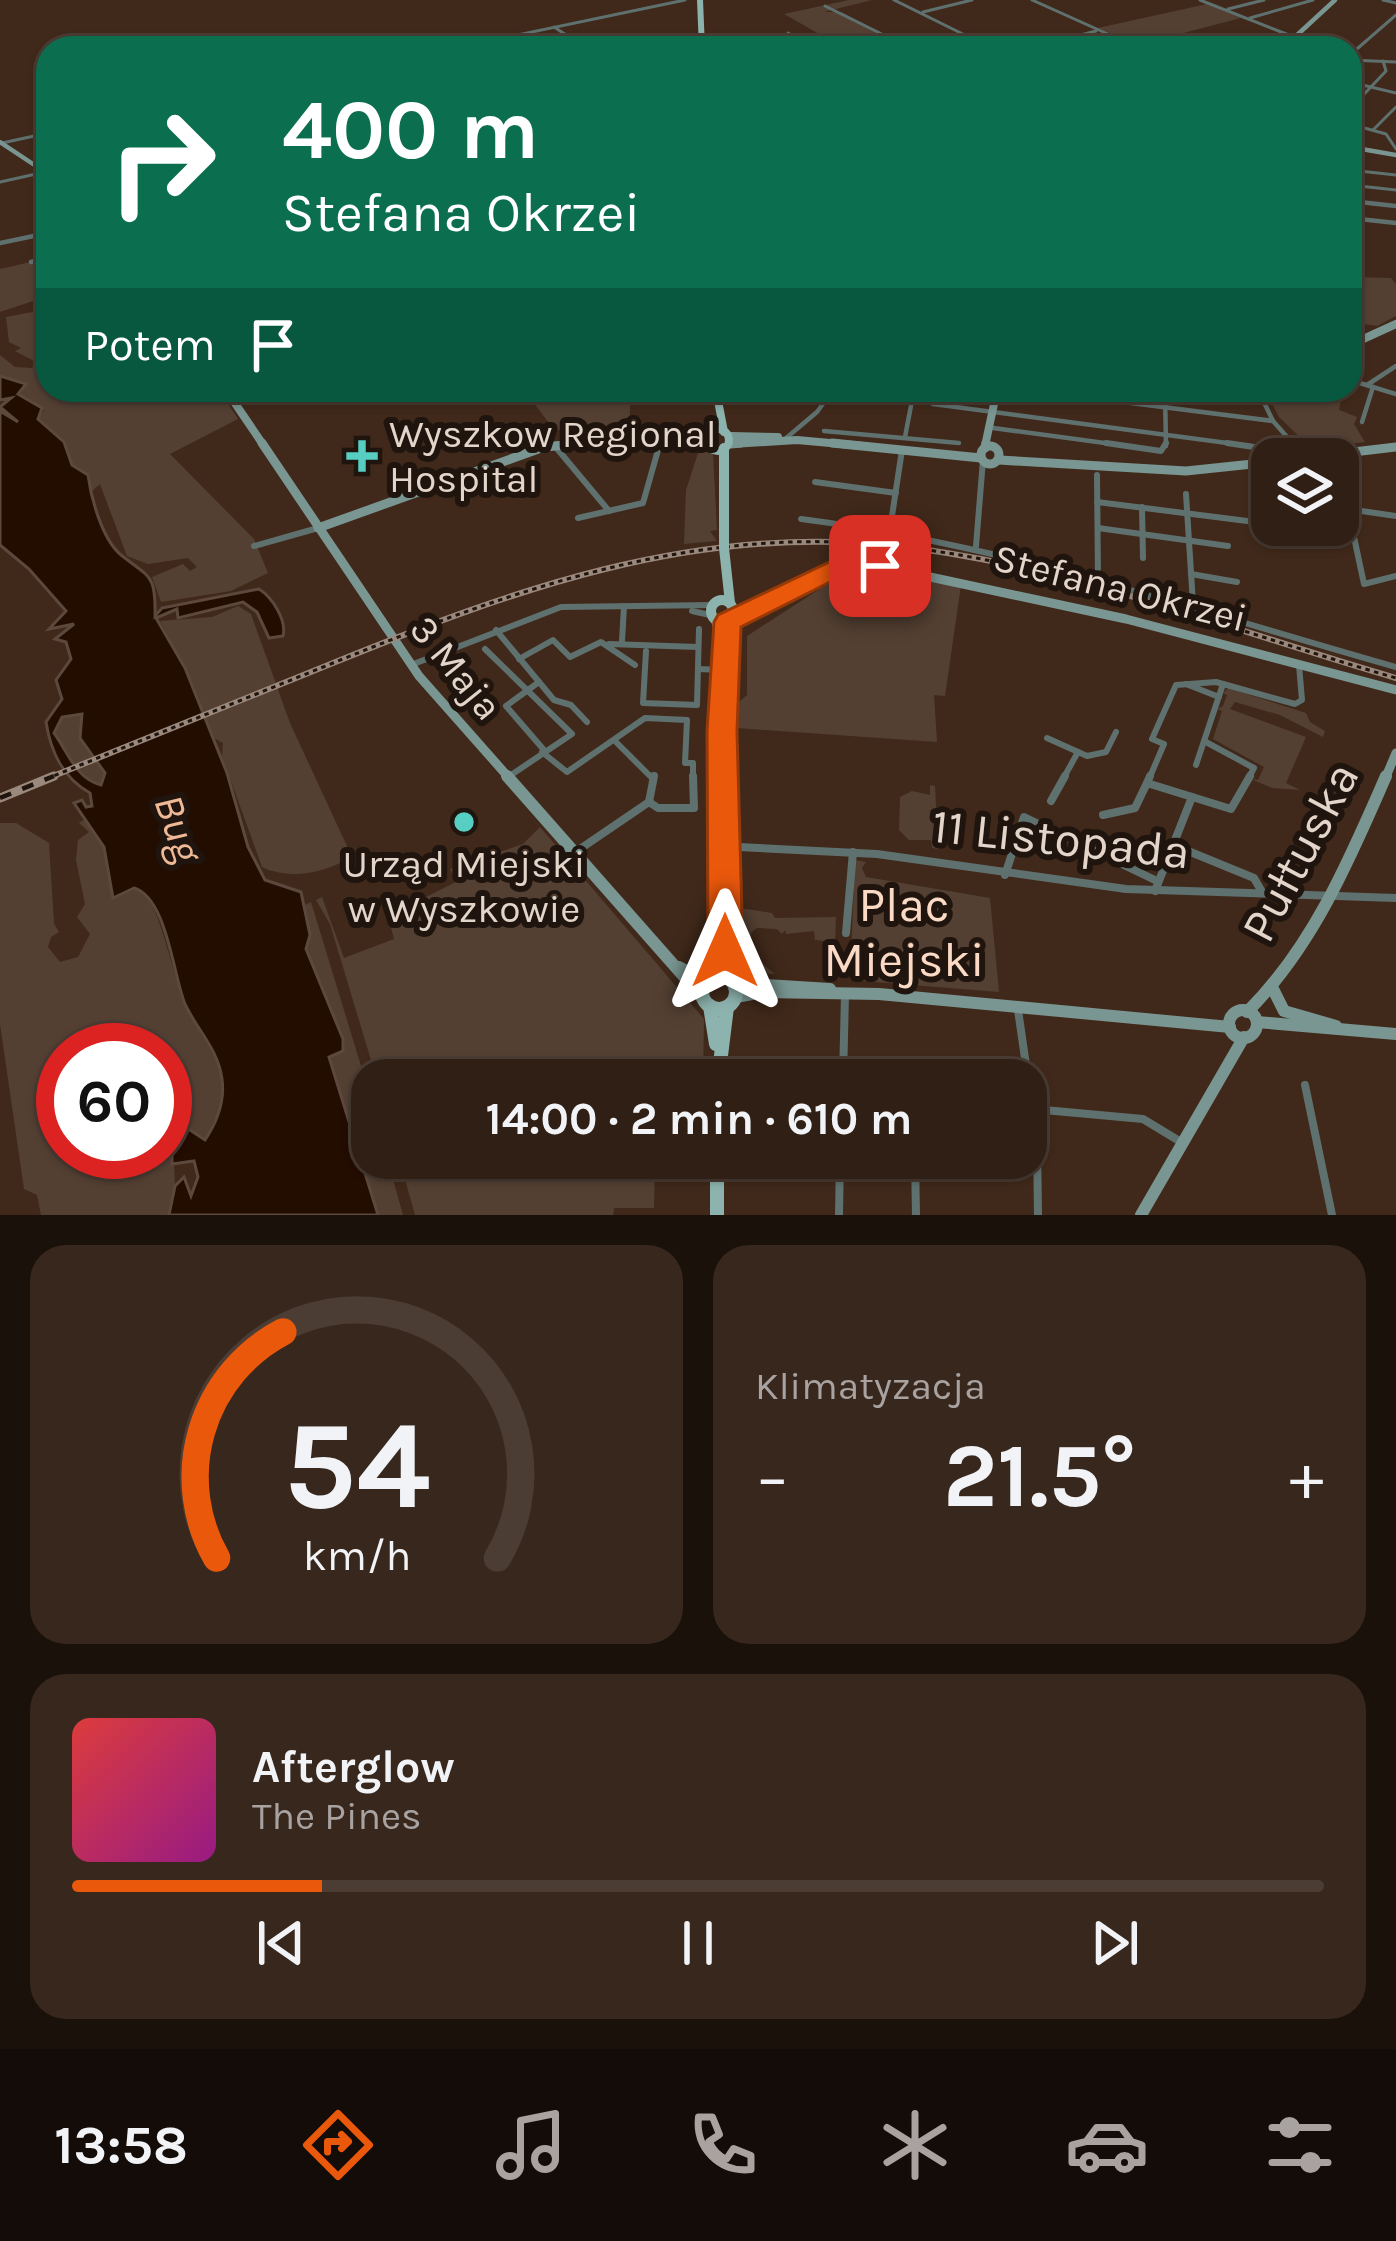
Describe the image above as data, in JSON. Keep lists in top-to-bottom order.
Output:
{
  "streets": {
    "street": [
      "Stefana Okrzei",
      "3 Maja",
      "11 Listopada",
      "Pułtuska"
    ]
  },
  "crossings": [
    ["11 Listopada", "Pułtuska"]
  ],
  "water": ["Bug"],
  "parks": ["Plac Miejski"],
  "places": {
    "health": ["Wyszkow Regional Hospital"],
    "other": ["Urząd Miejski w Wyszkowie"]
  },
  "page": {
    "turn": ["400 m", "Stefana Okrzei"],
    "then": "Potem",
    "limit": "60",
    "trip": "14:00 · 2 min · 610 m",
    "tile": "Klimatyzacja",
    "heat": ["−", "21.5°", "+"],
    "song": ["Afterglow", "The Pines"],
    "tabs": "13:58",
    "gauge": ["54", "km/h"]
  }
}
